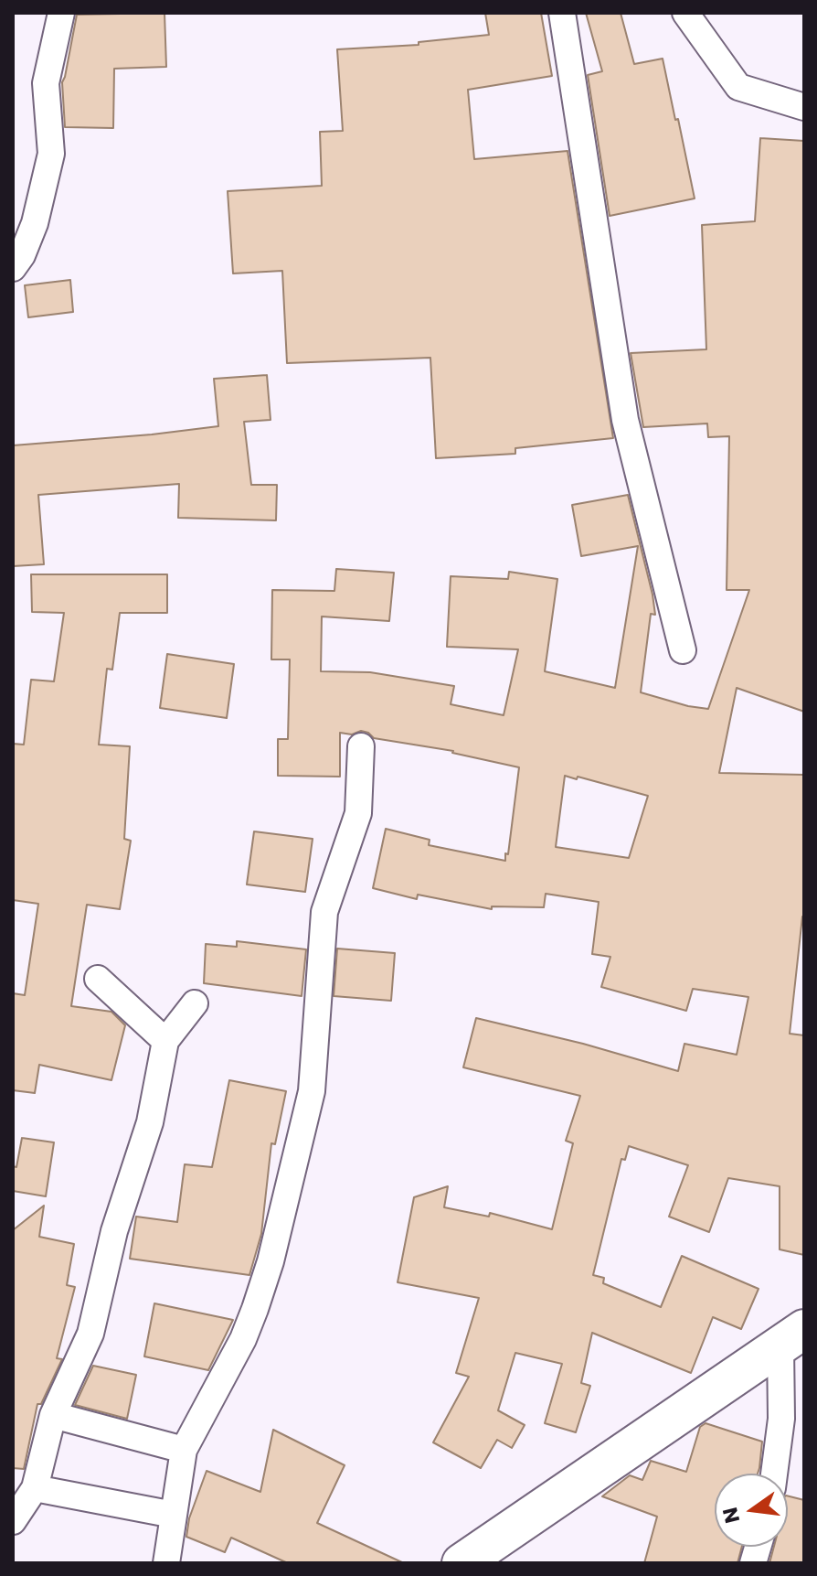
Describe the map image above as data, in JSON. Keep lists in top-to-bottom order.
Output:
{
  "north": "left"
}
